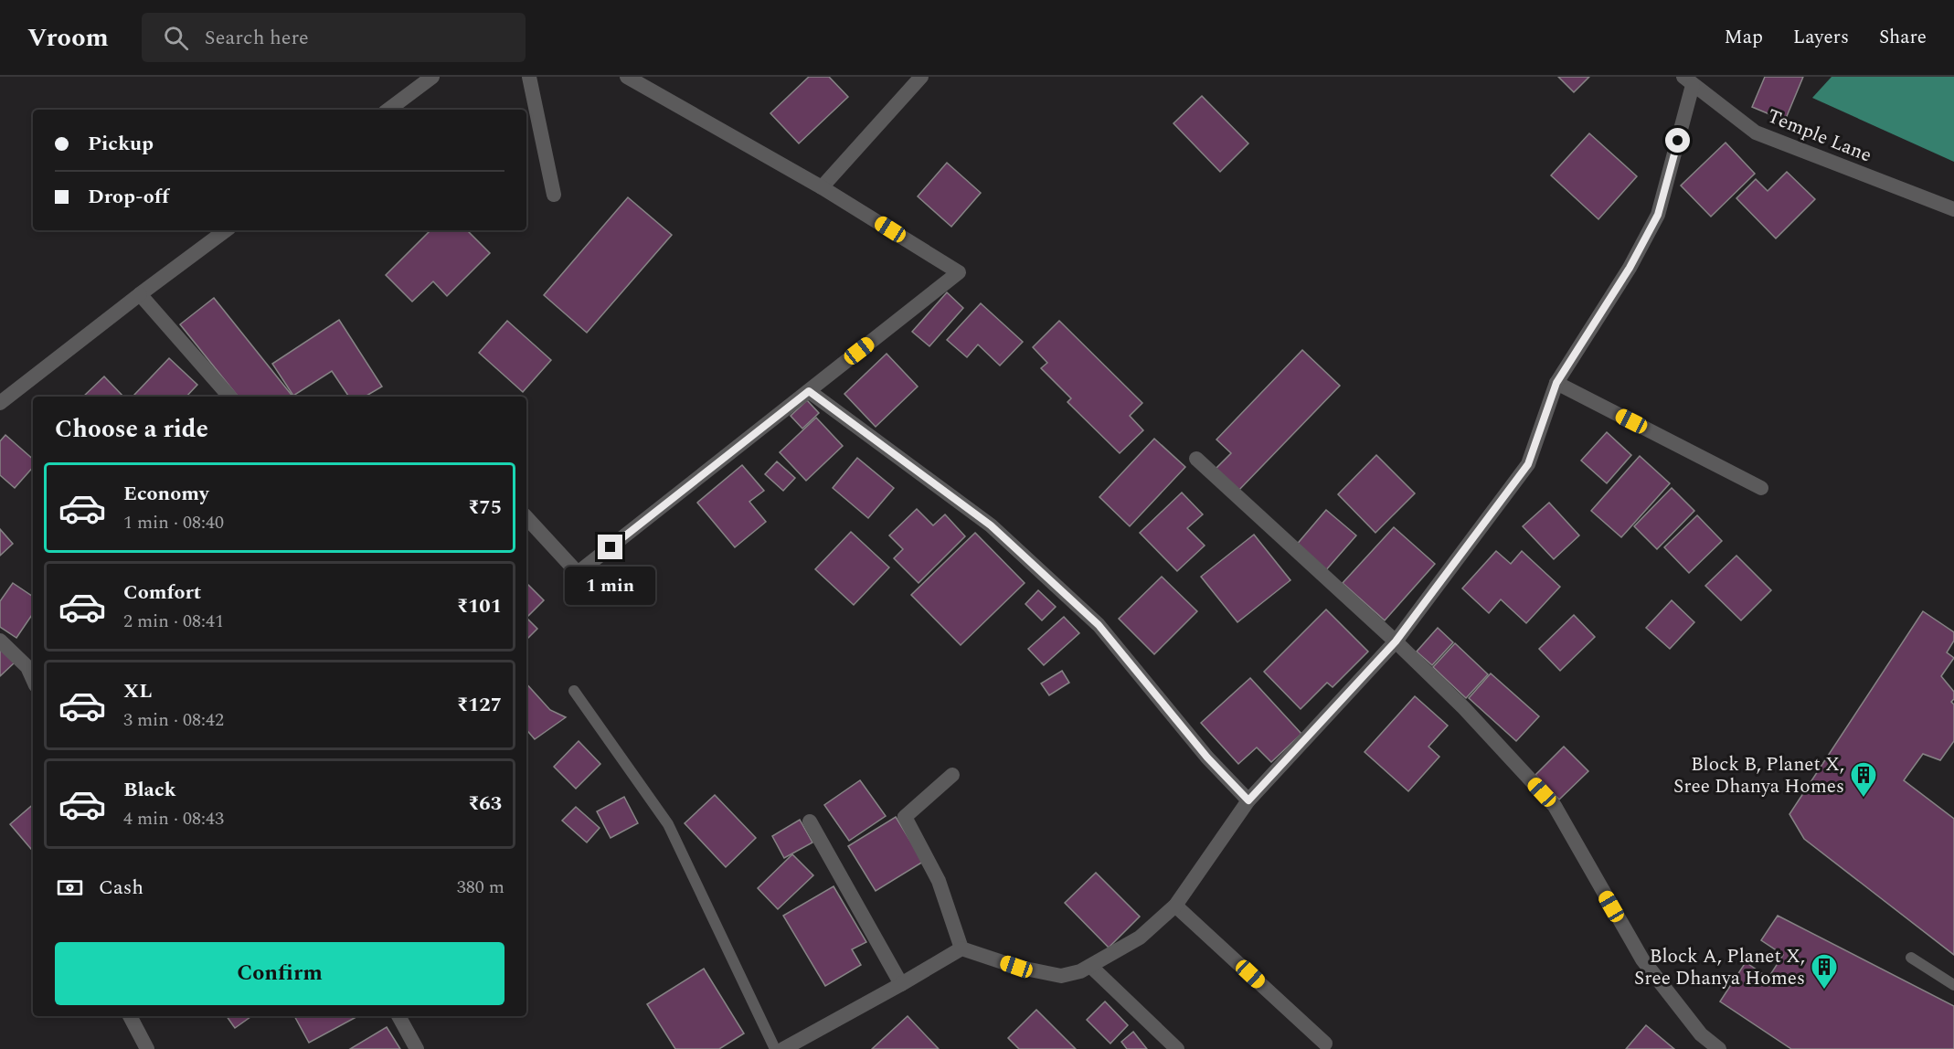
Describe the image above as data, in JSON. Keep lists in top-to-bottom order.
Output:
{
  "streets": {
    "street": ["Temple Lane"]
  },
  "places": {
    "building": ["Block B, Planet X, Sree Dhanya Homes", "Block A, Planet X, Sree Dhanya Homes"]
  },
  "page": {
    "header": "Vroom",
    "search": "Search here",
    "nav": ["Map", "Layers", "Share"],
    "banner": ["Pickup", "Drop-off"],
    "heading": "Choose a ride",
    "list": [
      {
        "name": "Economy",
        "note": "1 min · 08:40",
        "value": "₹75"
      },
      {
        "name": "Comfort",
        "note": "2 min · 08:41",
        "value": "₹101"
      },
      {
        "name": "XL",
        "note": "3 min · 08:42",
        "value": "₹127"
      },
      {
        "name": "Black",
        "note": "4 min · 08:43",
        "value": "₹63"
      }
    ],
    "bubble": "1 min",
    "pay": ["Cash", "380 m"],
    "buttons": "Confirm"
  }
}
